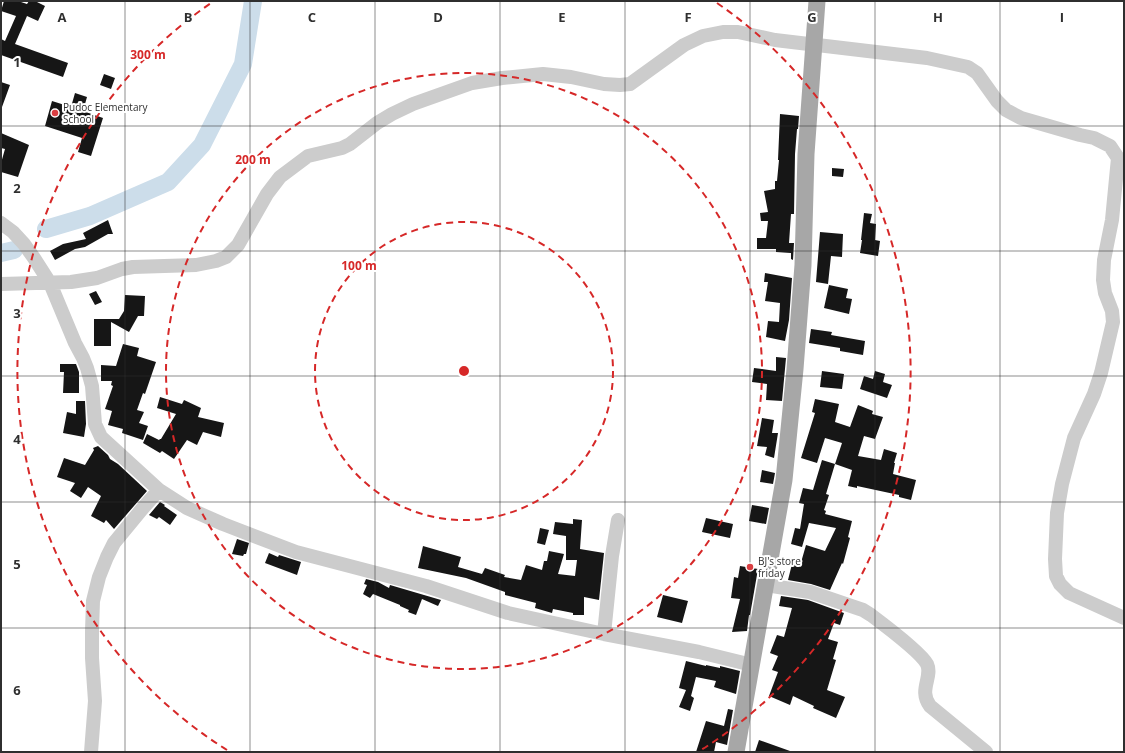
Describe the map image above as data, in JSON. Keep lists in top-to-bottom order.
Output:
{
  "places": ["Pudoc Elementary School", "BJ's store friday"],
  "grid": {
    "columns": [
      "A",
      "B",
      "C",
      "D",
      "E",
      "F",
      "G",
      "H",
      "I"
    ],
    "rows": [
      "1",
      "2",
      "3",
      "4",
      "5",
      "6"
    ]
  },
  "rings": ["300 m", "200 m", "100 m"]
}
